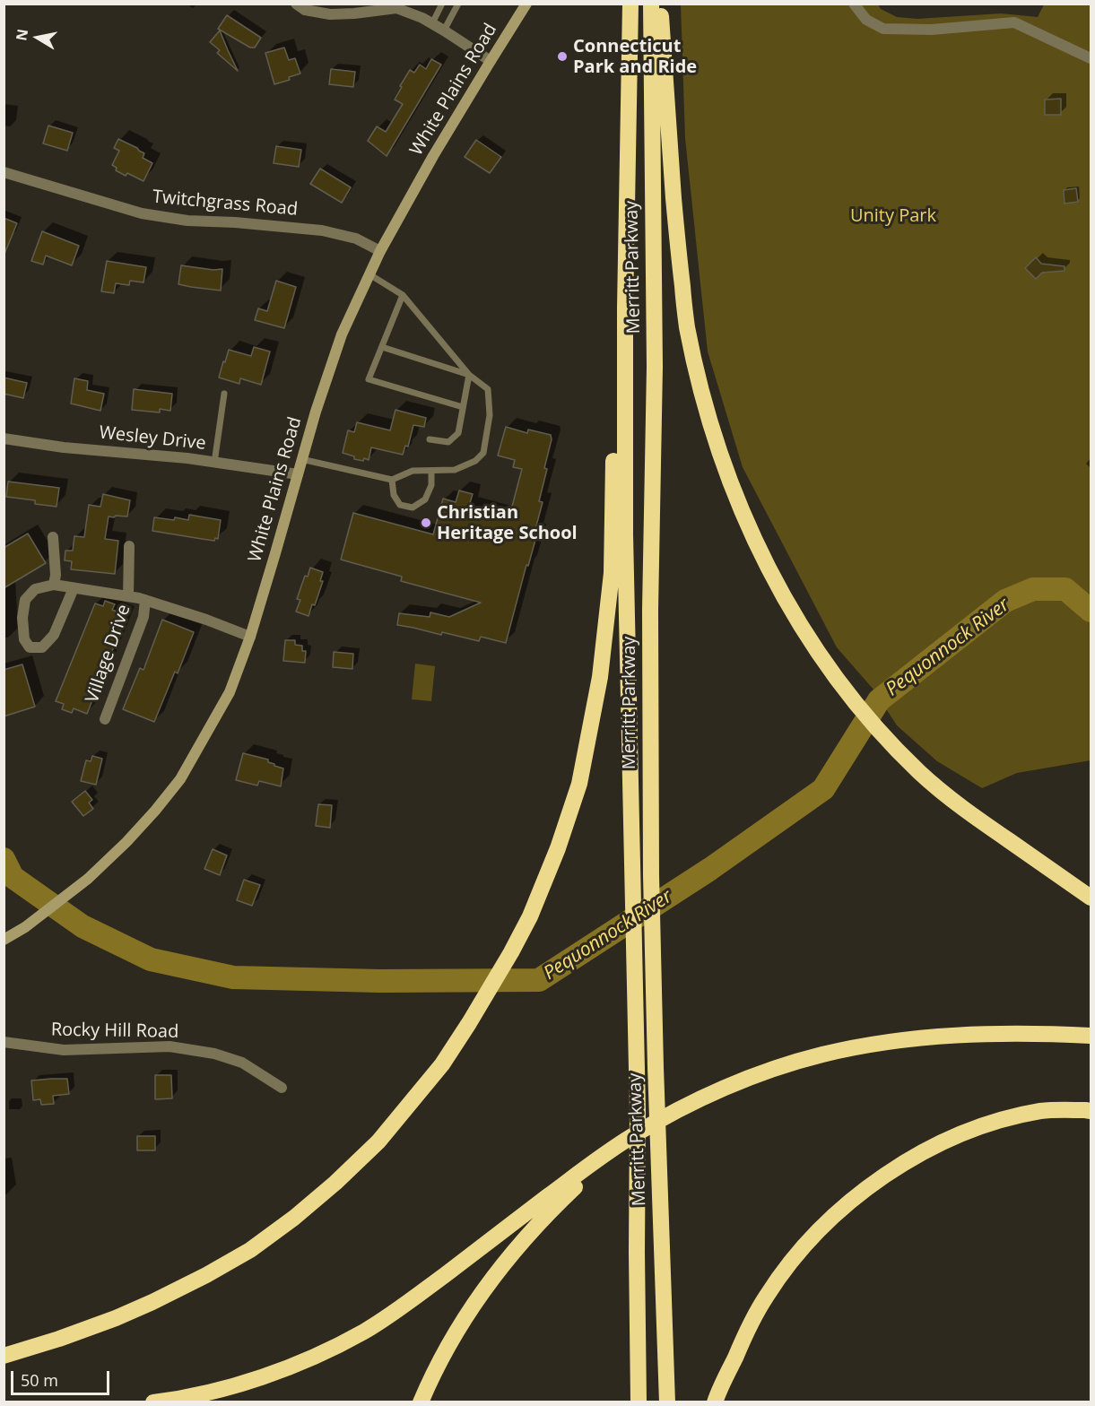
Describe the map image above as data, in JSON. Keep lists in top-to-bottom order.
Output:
{
  "streets": {
    "highway": ["Merritt Parkway"],
    "main road": ["White Plains Road"],
    "street": [
      "Twitchgrass Road",
      "Wesley Drive",
      "Village Drive",
      "Rocky Hill Road"
    ]
  },
  "crossings": [
    ["White Plains Road", "Twitchgrass Road"],
    ["White Plains Road", "Wesley Drive"],
    ["White Plains Road", "Village Drive"]
  ],
  "water": ["Pequonnock River"],
  "parks": ["Unity Park"],
  "places": ["Connecticut Park and Ride", "Christian Heritage School"],
  "scale_bar": "50 m",
  "north": "left"
}
